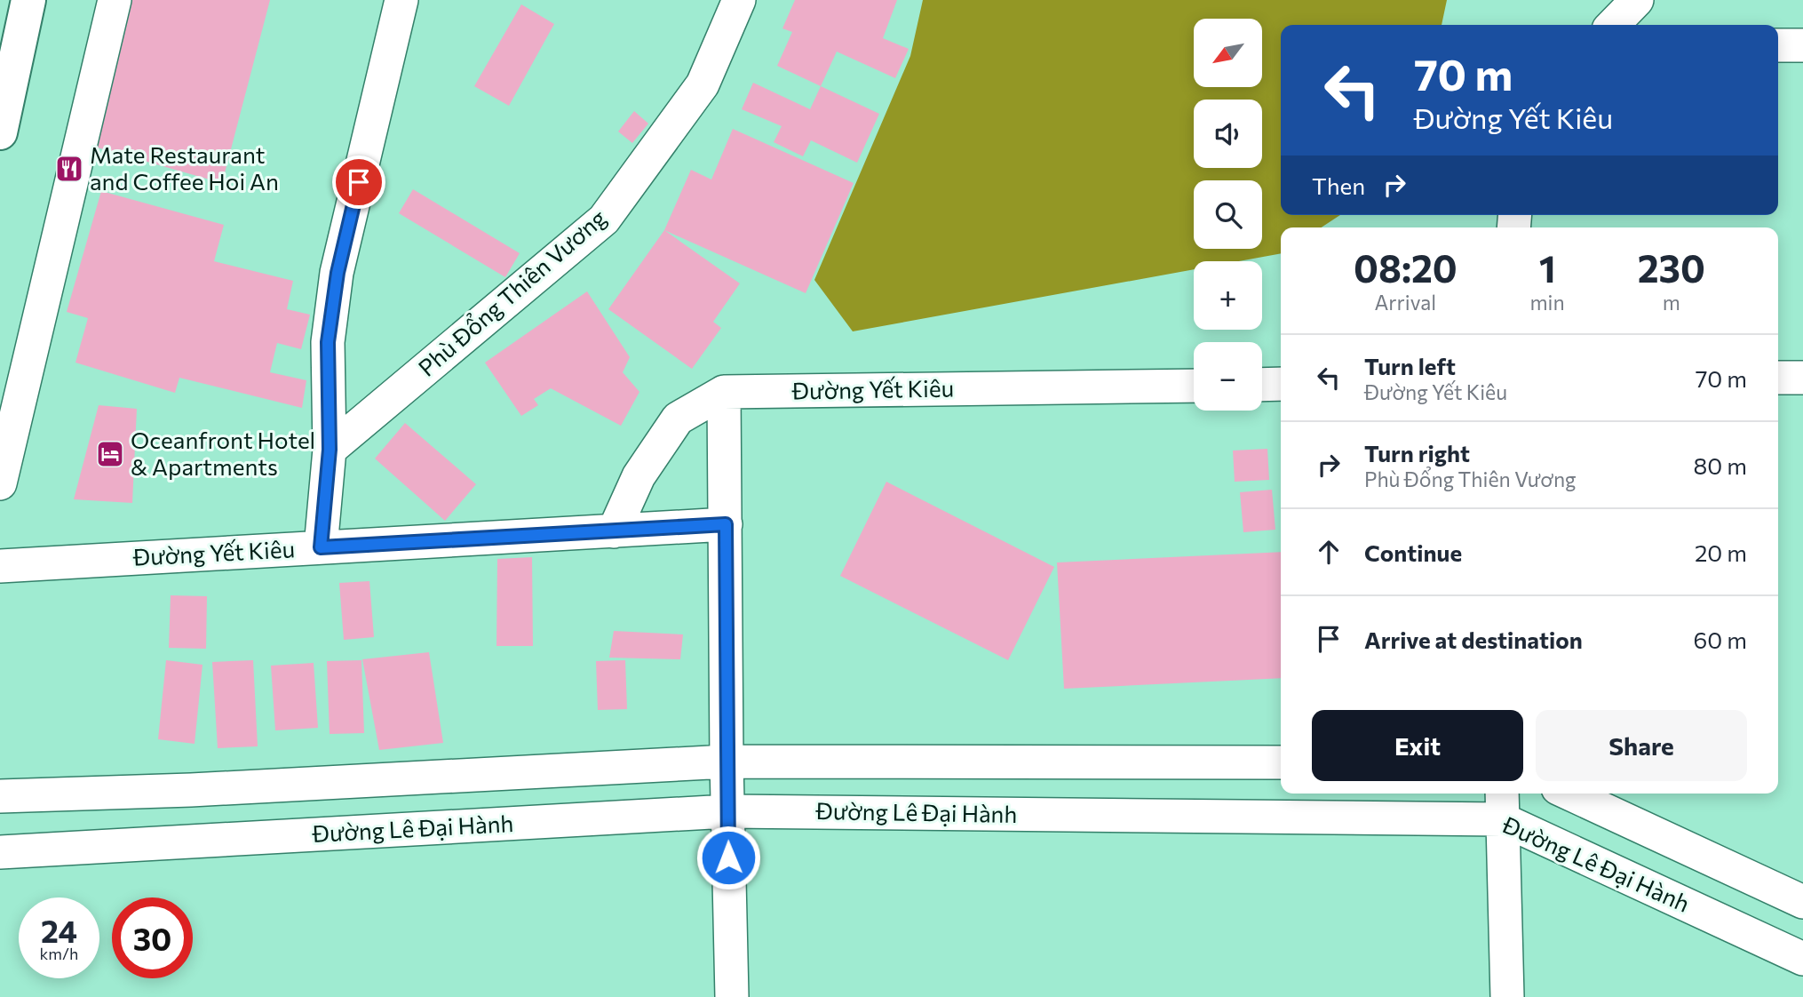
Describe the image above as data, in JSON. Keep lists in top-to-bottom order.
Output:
{
  "streets": {
    "street": ["Phù Đổng Thiên Vương", "Đường Yết Kiêu", "Đường Lê Đại Hành"]
  },
  "places": {
    "restaurant": ["Mate Restaurant and Coffee Hoi An"],
    "hotel": ["Oceanfront Hotel & Apartments"]
  },
  "north": "bottom left",
  "page": {
    "map_buttons": ["+", "−"],
    "turn": ["70 m", "Đường Yết Kiêu"],
    "then": "Then",
    "eta": [
      "08:20",
      "Arrival",
      "1",
      "min",
      "230",
      "m"
    ],
    "list": [
      {
        "name": "Turn left",
        "note": "Đường Yết Kiêu",
        "value": "70 m"
      },
      {
        "name": "Turn right",
        "note": "Phù Đổng Thiên Vương",
        "value": "80 m"
      },
      {
        "name": "Continue",
        "value": "20 m"
      },
      {
        "name": "Arrive at destination",
        "value": "60 m"
      }
    ],
    "buttons": ["Exit", "Share"],
    "speed": "24 km/h",
    "limit": "30"
  }
}
